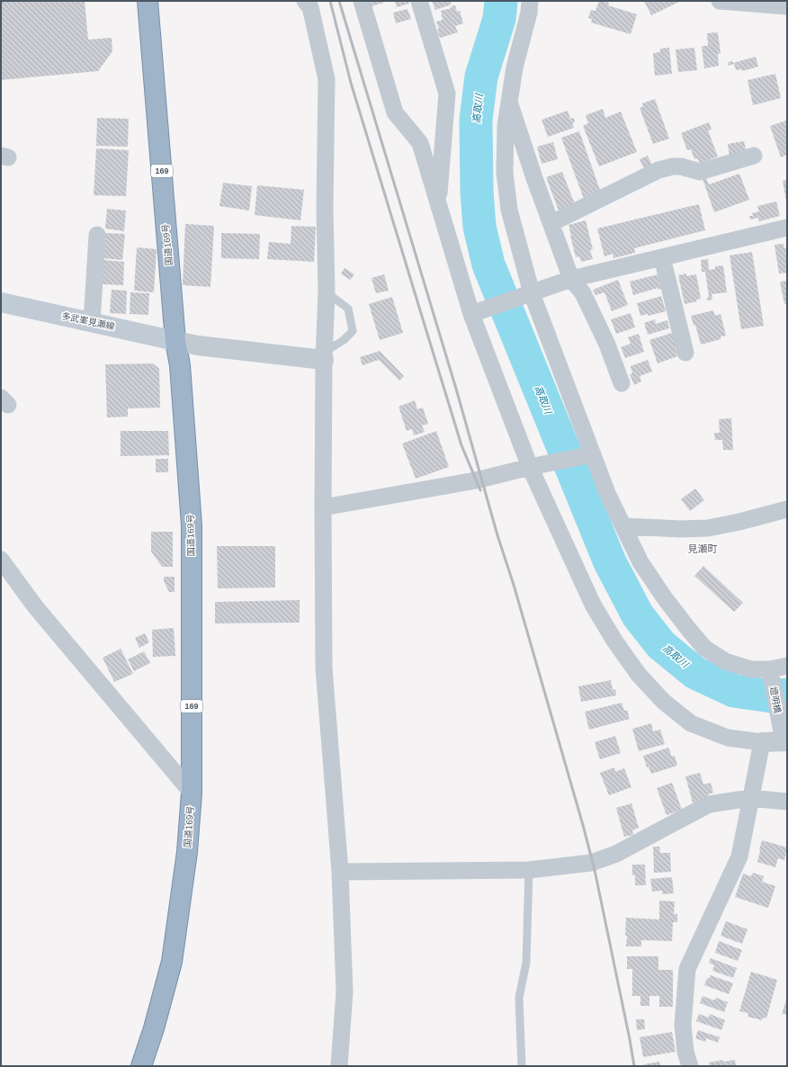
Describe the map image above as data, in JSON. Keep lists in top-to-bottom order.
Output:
{
  "streets": {
    "highway": ["169", "国道169号"],
    "main road": ["多武峯見瀬線"],
    "street": ["燈明橋"]
  },
  "crossings": [
    ["国道169号", "多武峯見瀬線"]
  ],
  "districts": ["見瀬町"],
  "water": ["高取川"]
}
